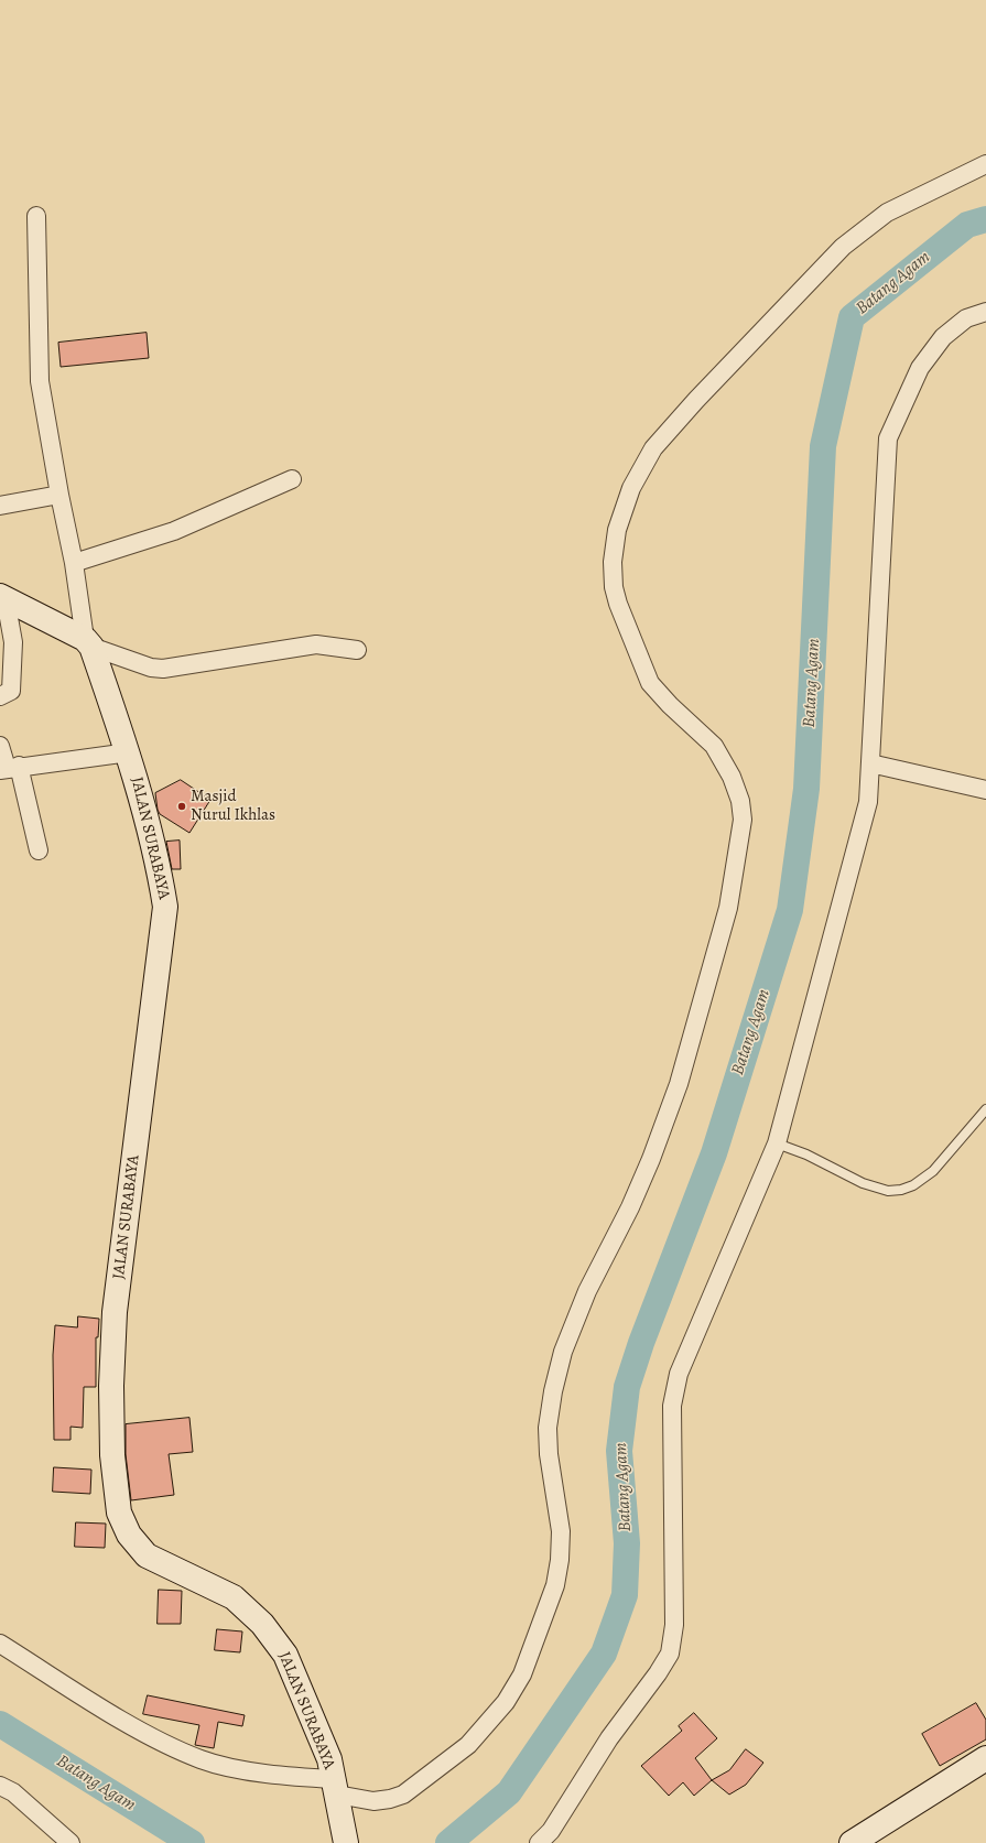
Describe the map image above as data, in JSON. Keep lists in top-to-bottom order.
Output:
{
  "streets": {
    "street": ["JALAN SURABAYA"]
  },
  "water": ["Batang Agam"],
  "places": ["Masjid Nurul Ikhlas"]
}
